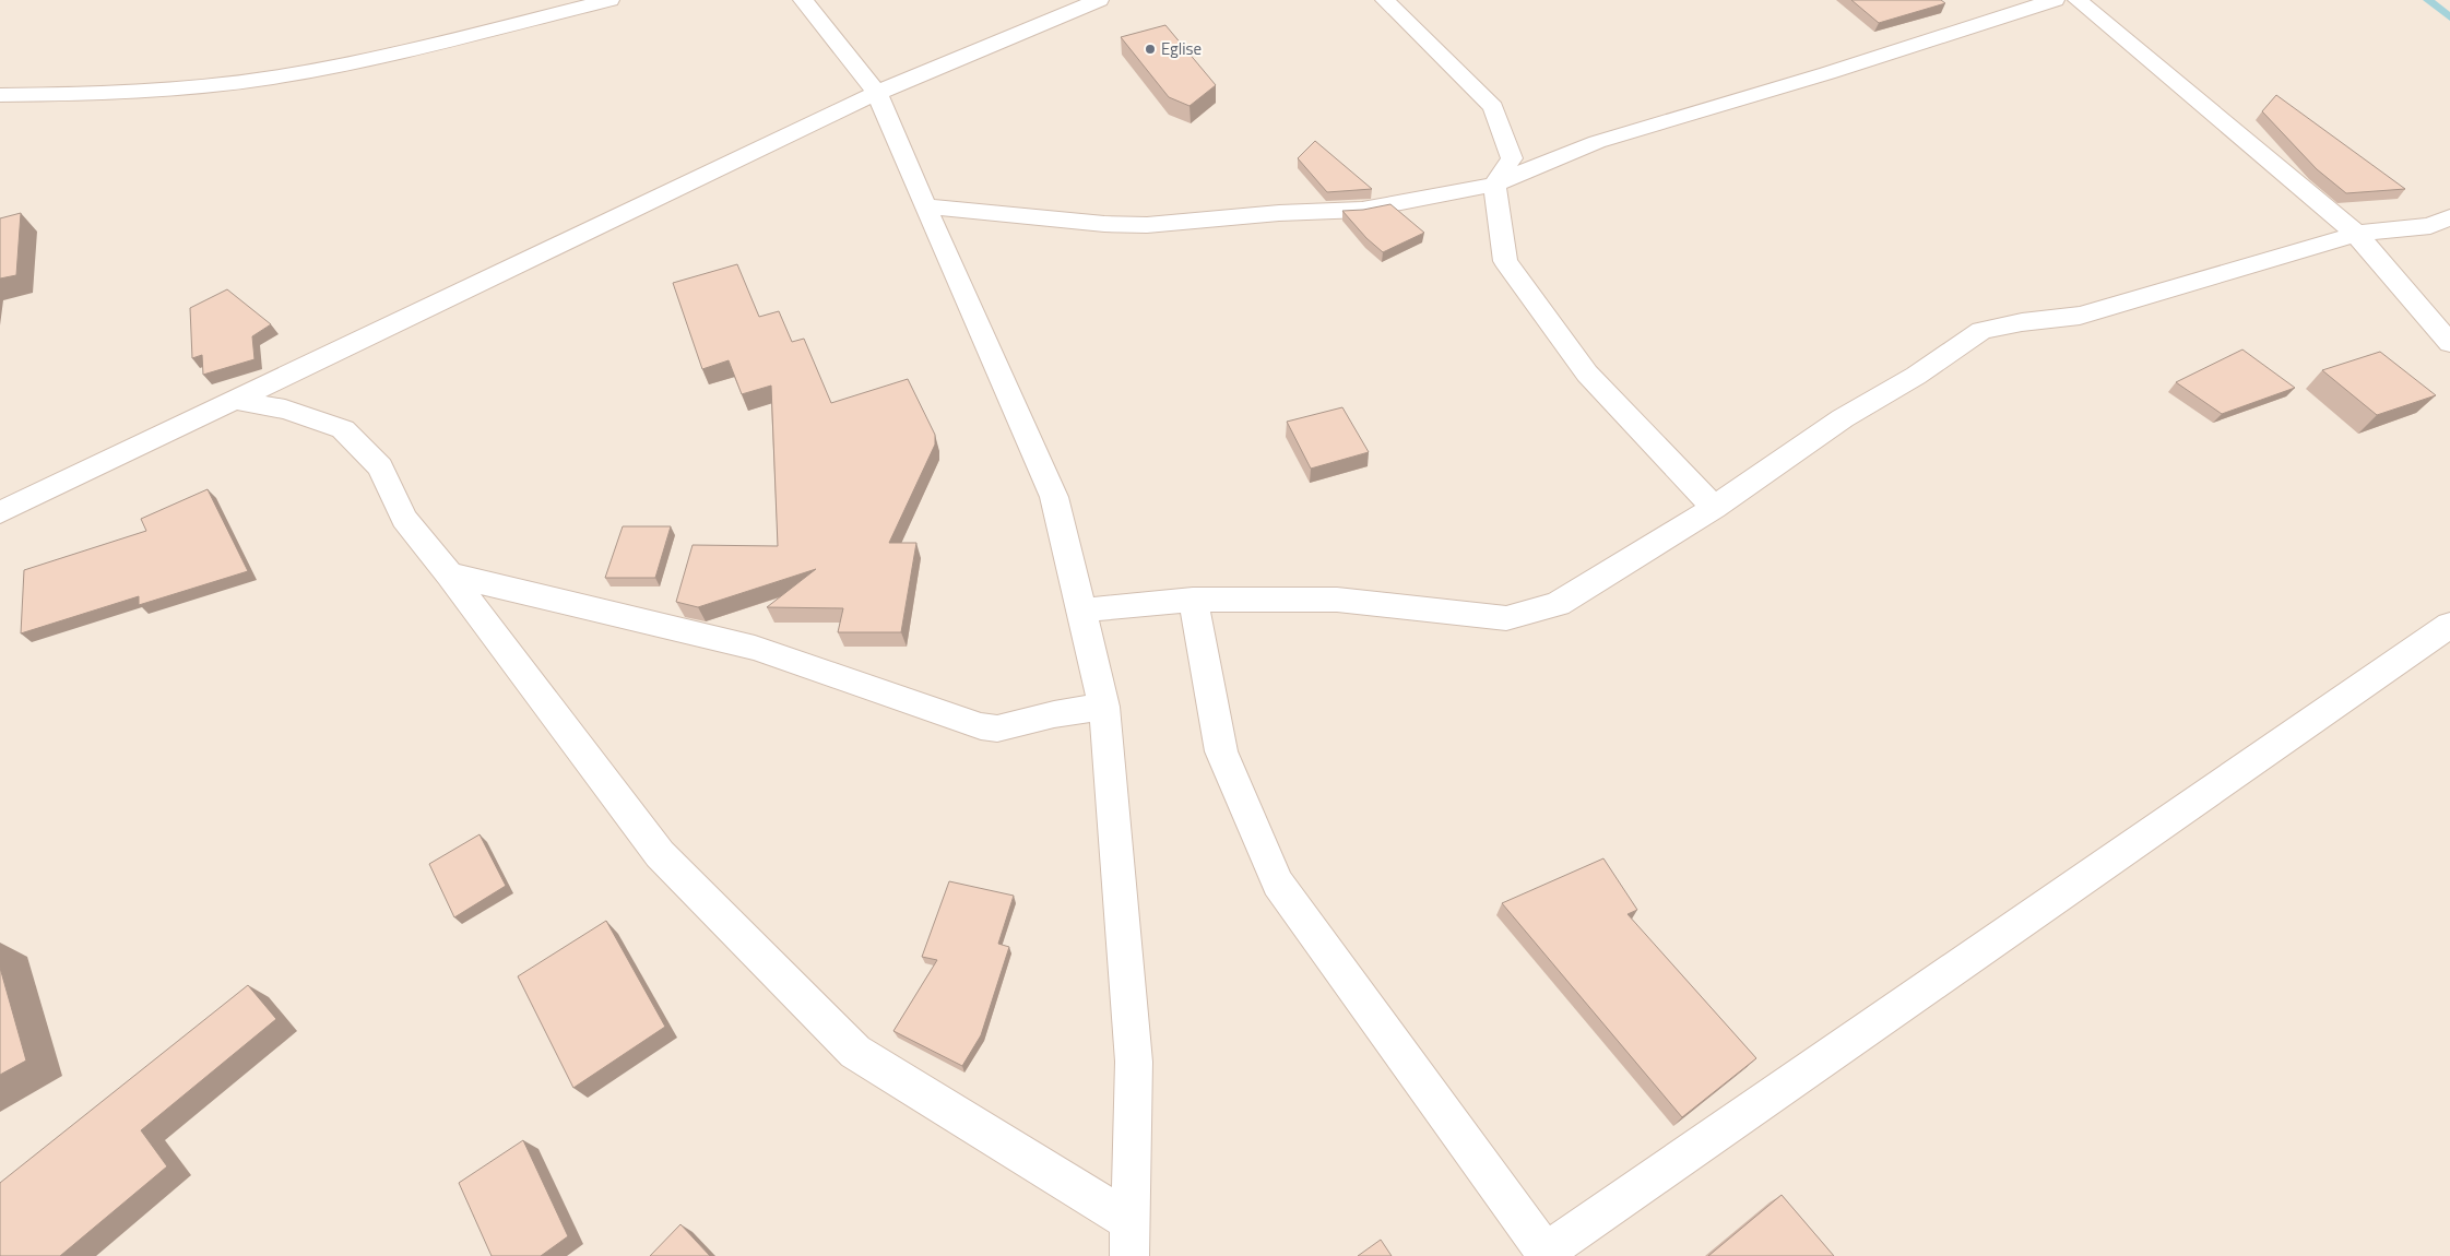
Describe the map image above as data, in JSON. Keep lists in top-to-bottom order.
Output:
{
  "places": ["Eglise"]
}
